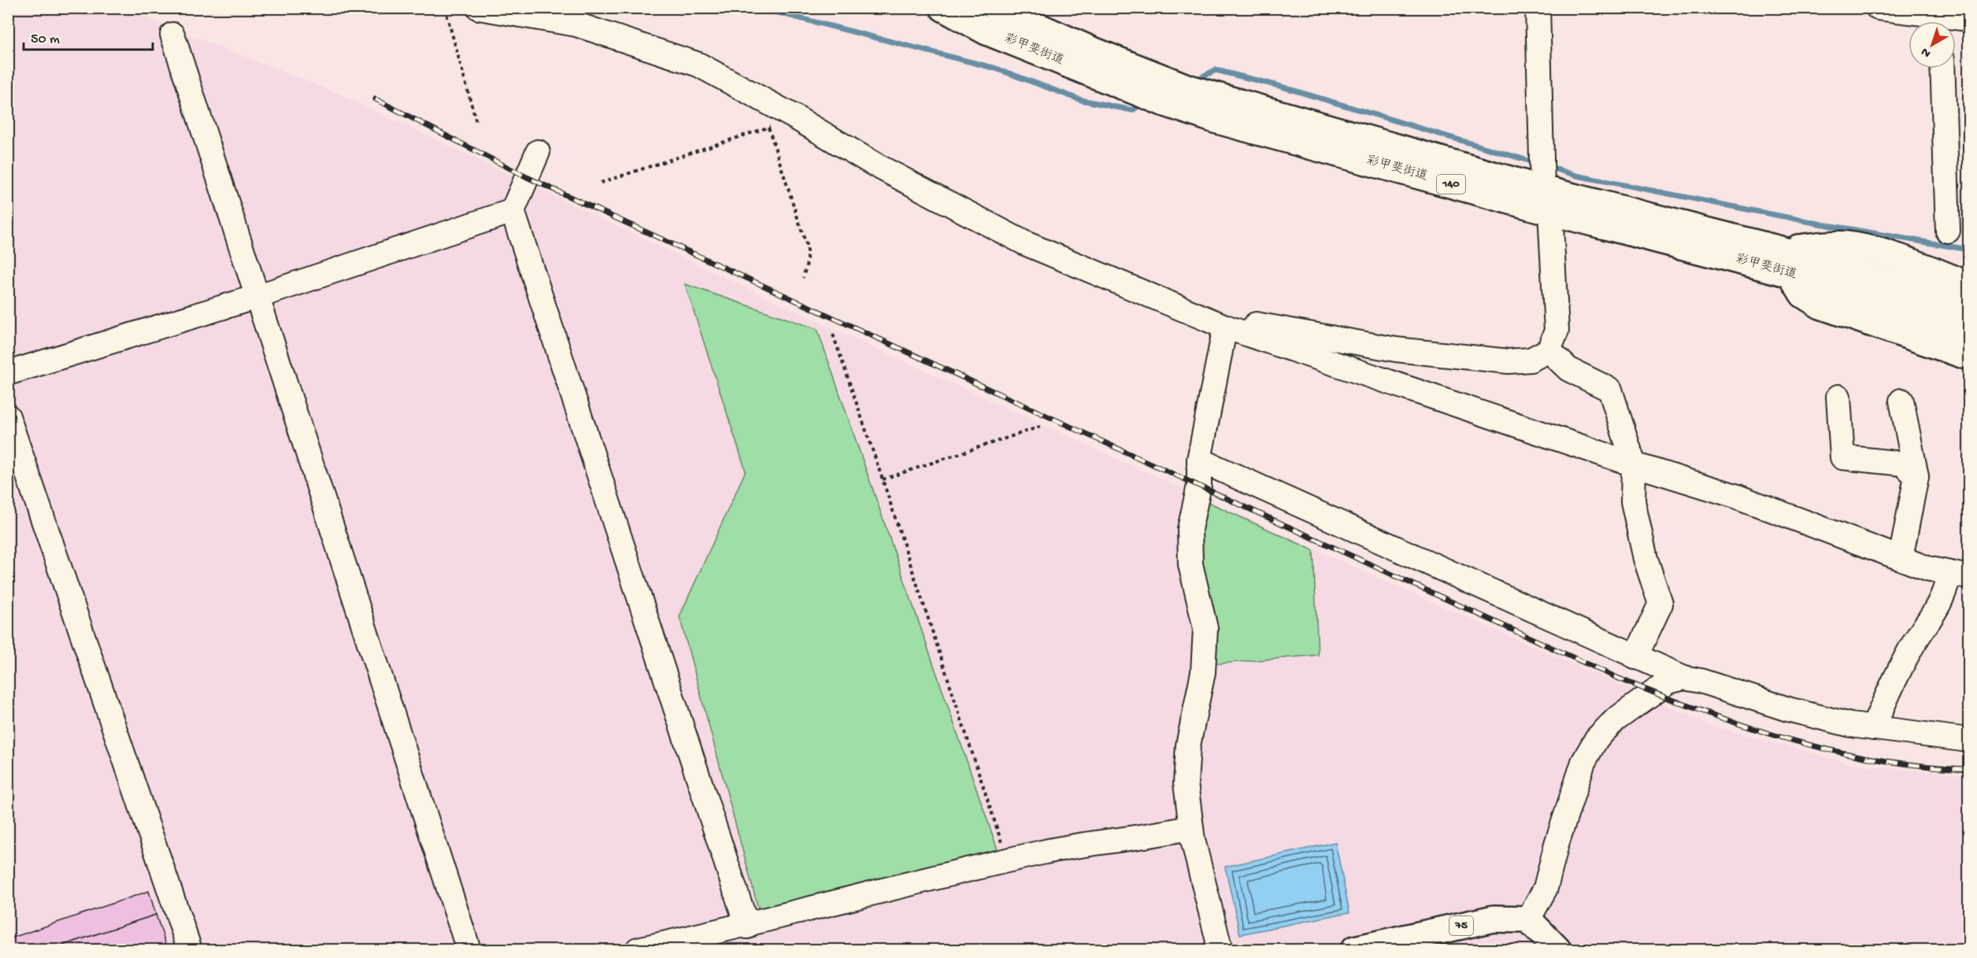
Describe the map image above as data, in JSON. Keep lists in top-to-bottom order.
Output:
{
  "streets": {
    "main road": ["彩甲斐街道", "140", "75"]
  },
  "scale_bar": "50 m",
  "north": "bottom left"
}
